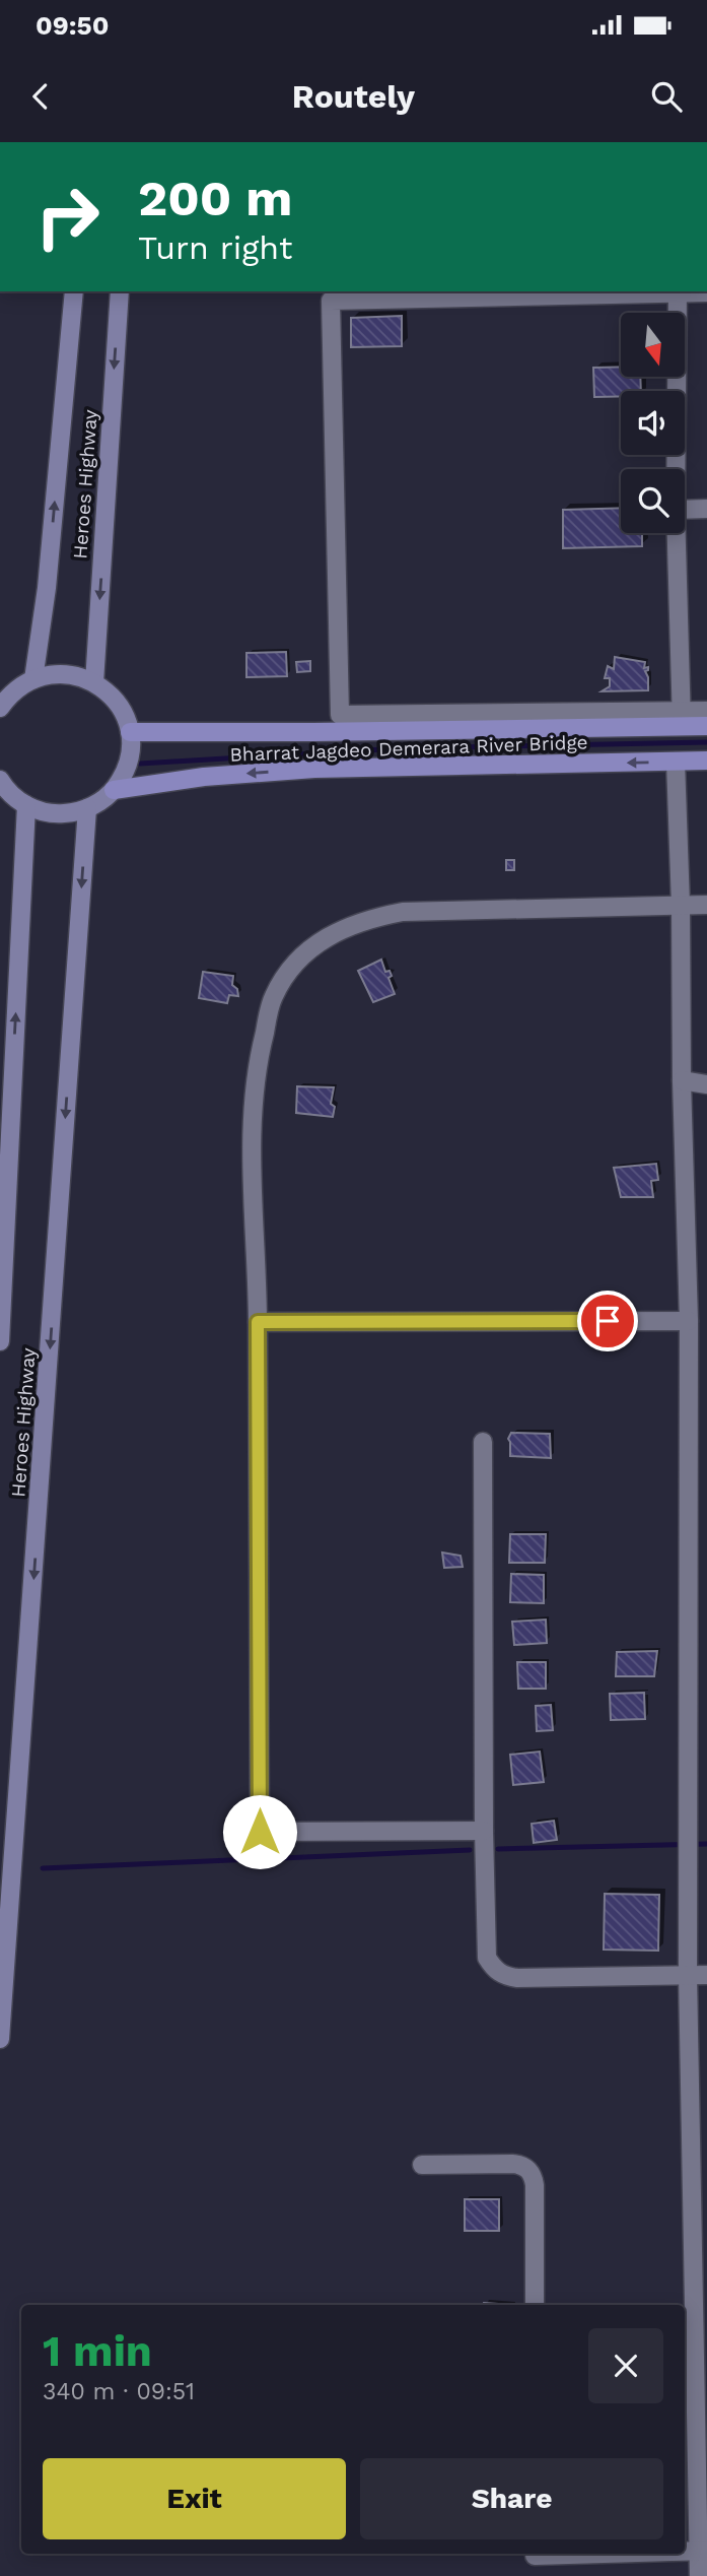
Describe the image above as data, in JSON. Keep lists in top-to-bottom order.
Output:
{
  "streets": {
    "main road": ["Heroes Highway", "Bharrat Jagdeo Demerara River Bridge"]
  },
  "north": "bottom",
  "page": {
    "status": "09:50",
    "header": "Routely",
    "turn": ["200 m", "Turn right"],
    "heading": ["1 min", "340 m · 09:51"],
    "buttons": ["Exit", "Share"]
  }
}
